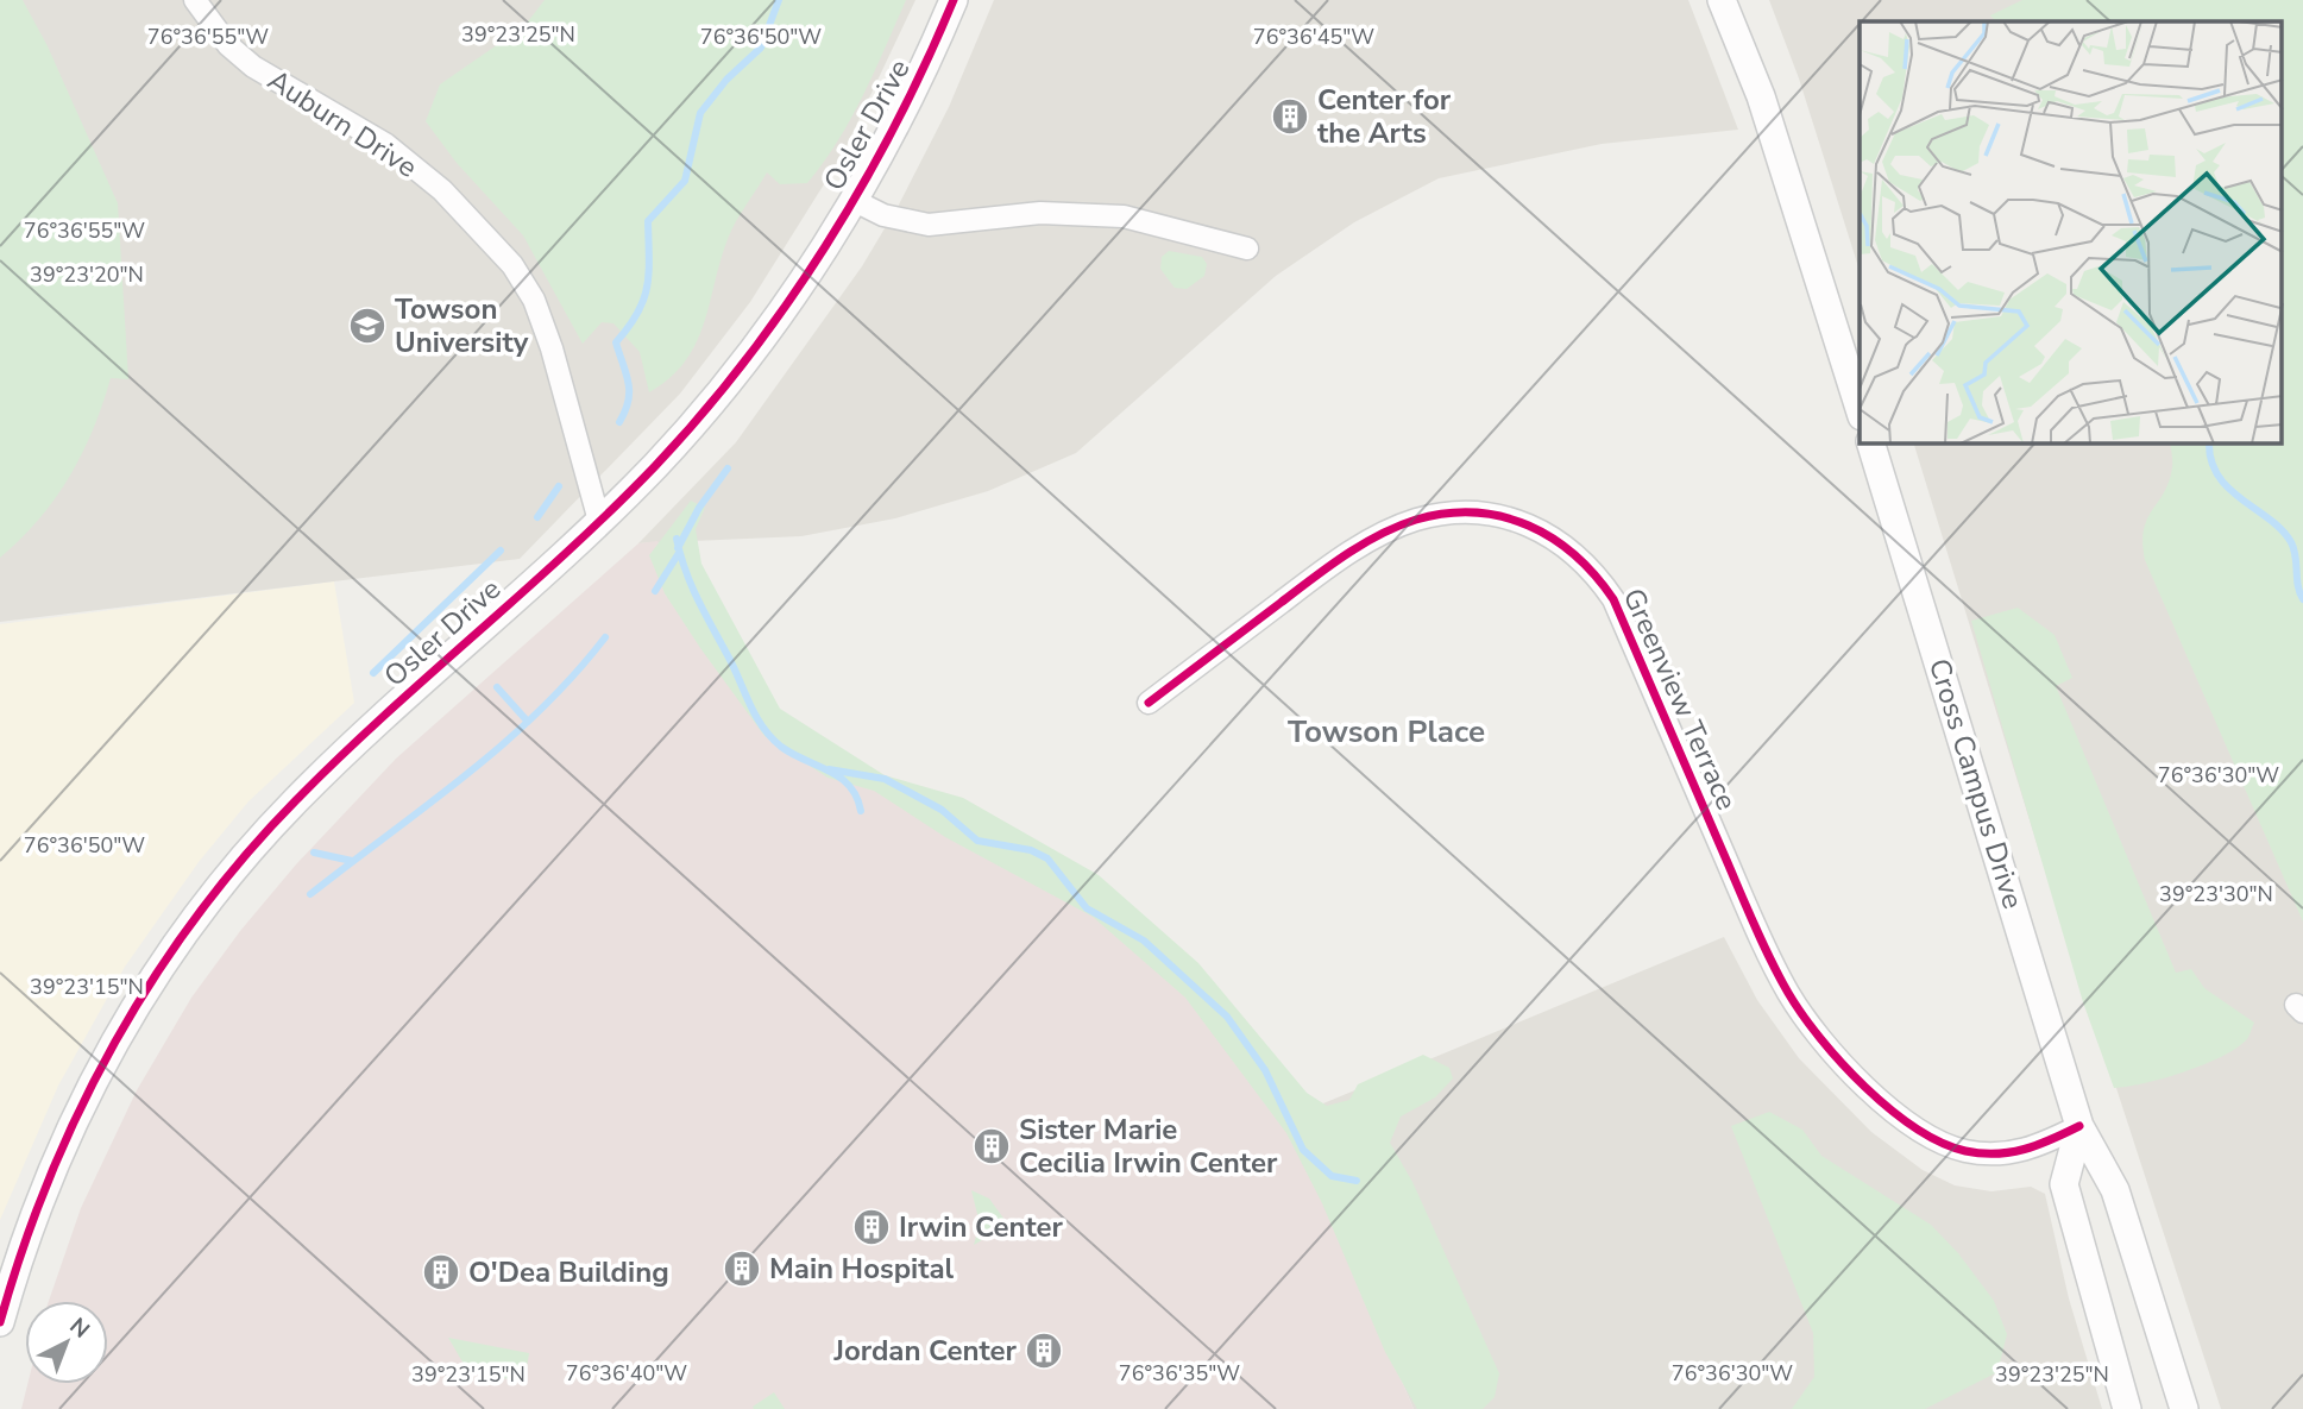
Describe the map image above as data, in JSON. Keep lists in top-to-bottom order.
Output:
{
  "streets": {
    "street": [
      "Auburn Drive",
      "Osler Drive",
      "Greenview Terrace",
      "Cross Campus Drive"
    ]
  },
  "crossings": [
    ["Auburn Drive", "Osler Drive"],
    ["Greenview Terrace", "Cross Campus Drive"]
  ],
  "districts": ["Towson Place"],
  "places": {
    "building": [
      "Center for the Arts",
      "Sister Marie Cecilia Irwin Center",
      "Irwin Center",
      "Main Hospital",
      "O'Dea Building",
      "Jordan Center"
    ],
    "school or university": ["Towson University"]
  },
  "north": "top right",
  "coordinates": [
    "39°23'25\"N",
    "76°36'55\"W",
    "76°36'50\"W",
    "76°36'45\"W",
    "39°23'20\"N",
    "76°36'30\"W",
    "39°23'30\"N",
    "39°23'15\"N",
    "76°36'40\"W",
    "76°36'35\"W"
  ]
}
